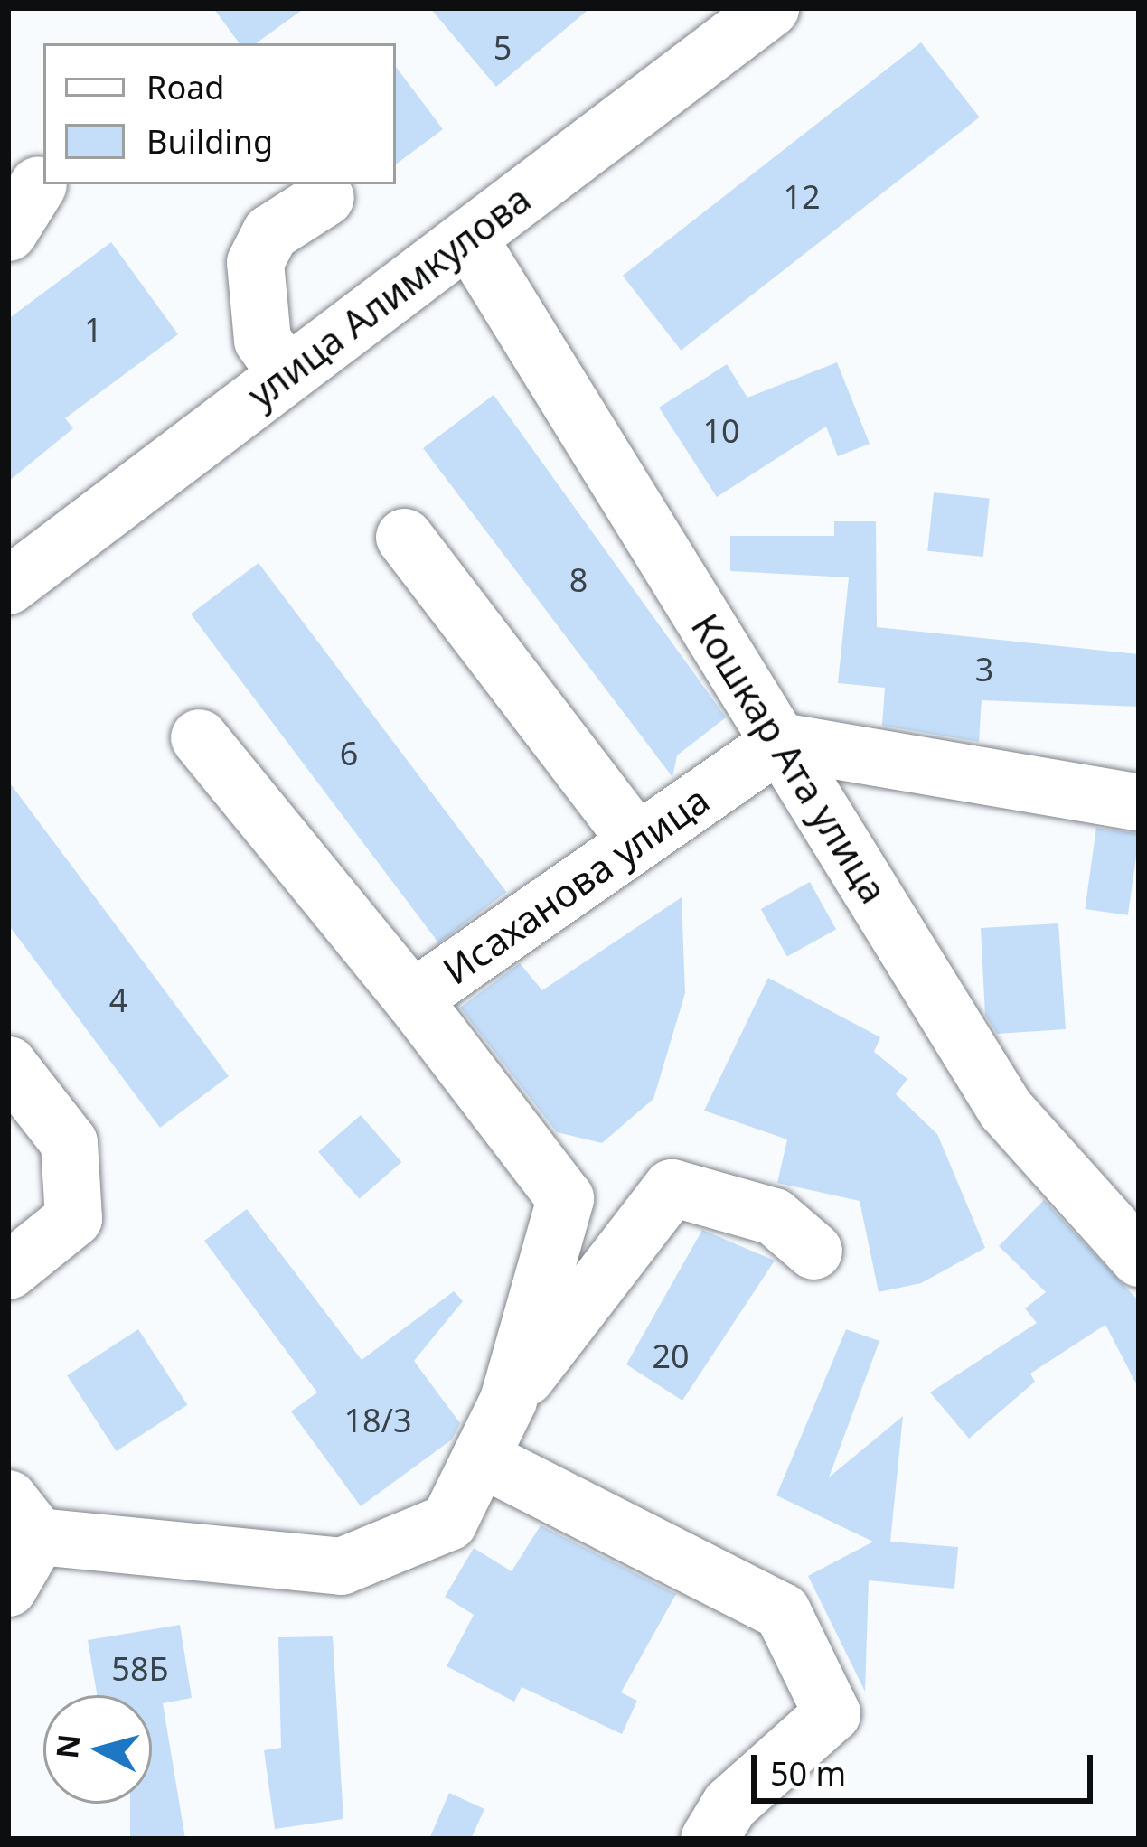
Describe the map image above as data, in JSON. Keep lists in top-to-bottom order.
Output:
{
  "streets": {
    "street": ["улица Алимкулова", "Кошкар Ата улица", "Исаханова улица"]
  },
  "crossings": [
    ["улица Алимкулова", "Кошкар Ата улица"],
    ["Кошкар Ата улица", "Исаханова улица"]
  ],
  "house_numbers": [
    "5",
    "12",
    "1",
    "10",
    "8",
    "3",
    "6",
    "4",
    "20",
    "18/3",
    "58Б"
  ],
  "legend": ["Road", "Building"],
  "scale_bar": "50 m",
  "north": "left"
}
